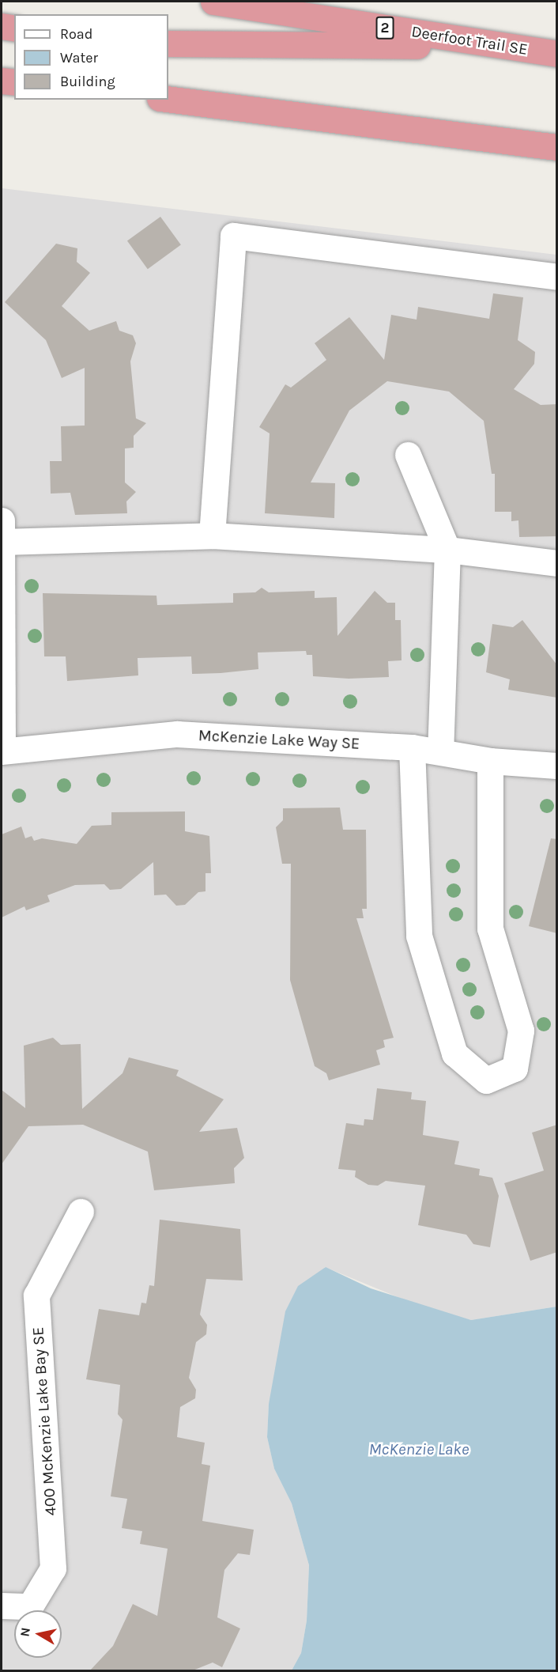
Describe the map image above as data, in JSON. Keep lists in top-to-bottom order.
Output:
{
  "streets": {
    "highway": ["2", "Deerfoot Trail SE"],
    "street": ["McKenzie Lake Way SE", "400 McKenzie Lake Bay SE"]
  },
  "water": ["McKenzie Lake"],
  "legend": ["Road", "Water", "Building"],
  "north": "left"
}
